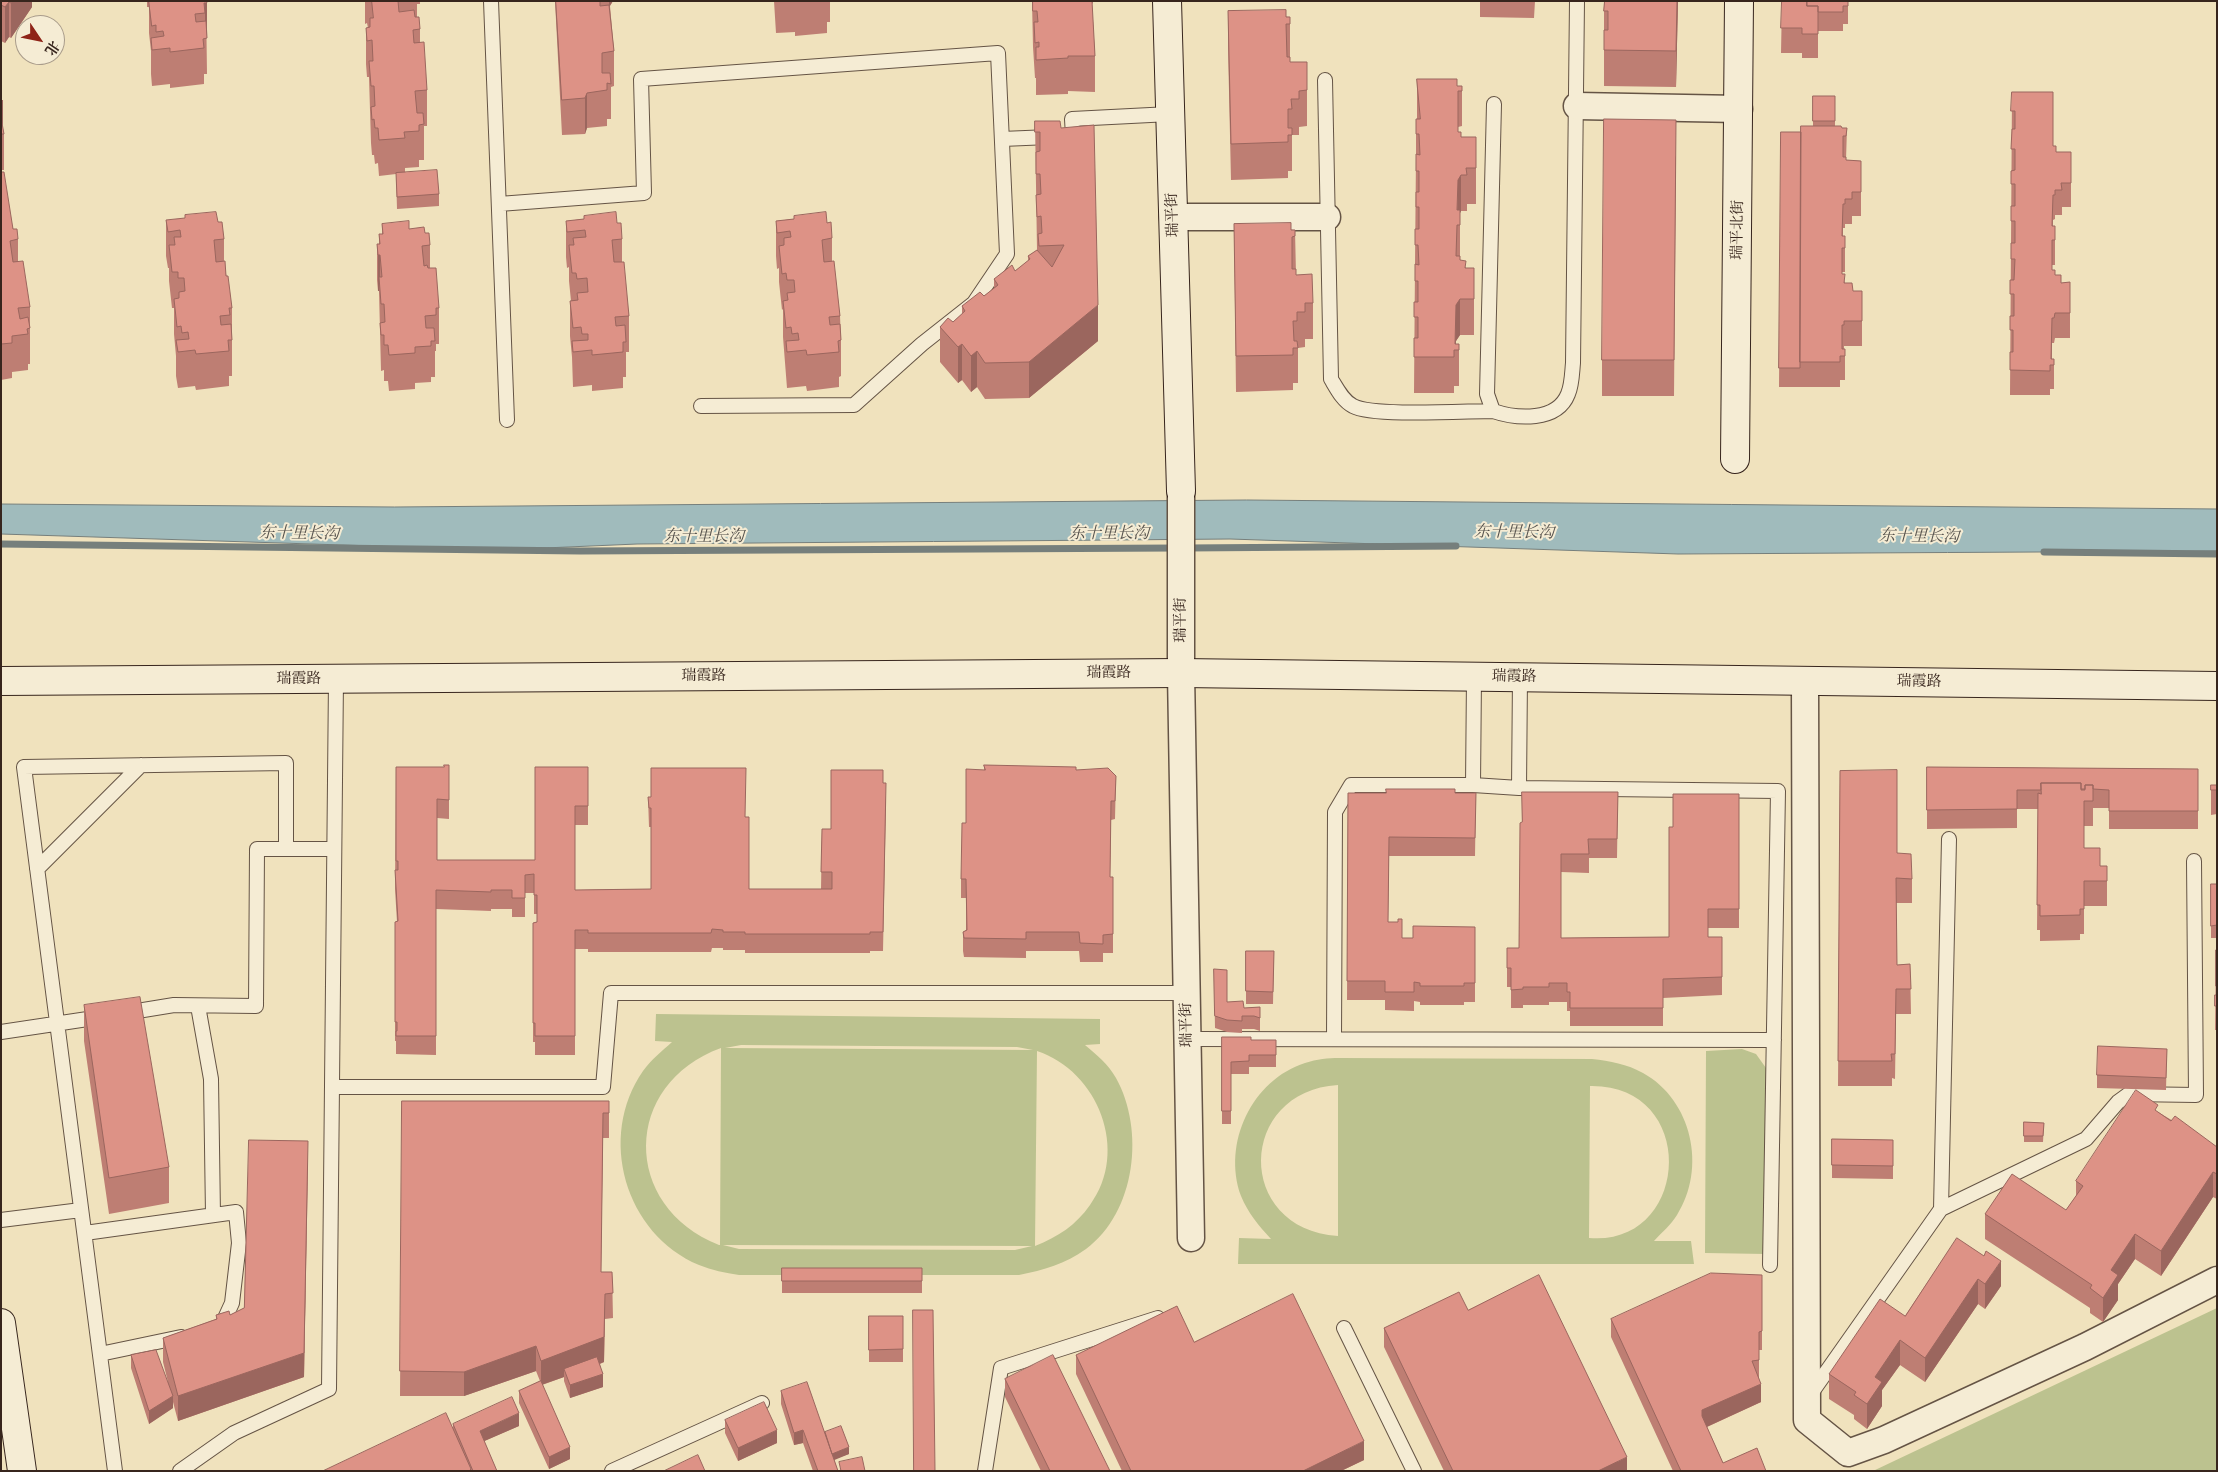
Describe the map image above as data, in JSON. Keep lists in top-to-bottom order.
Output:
{
  "streets": {
    "street": ["瑞平街", "瑞平北街", "瑞霞路"]
  },
  "crossings": [
    ["瑞平街", "瑞霞路"]
  ],
  "water": ["东十里长沟"],
  "north": "bottom right"
}
